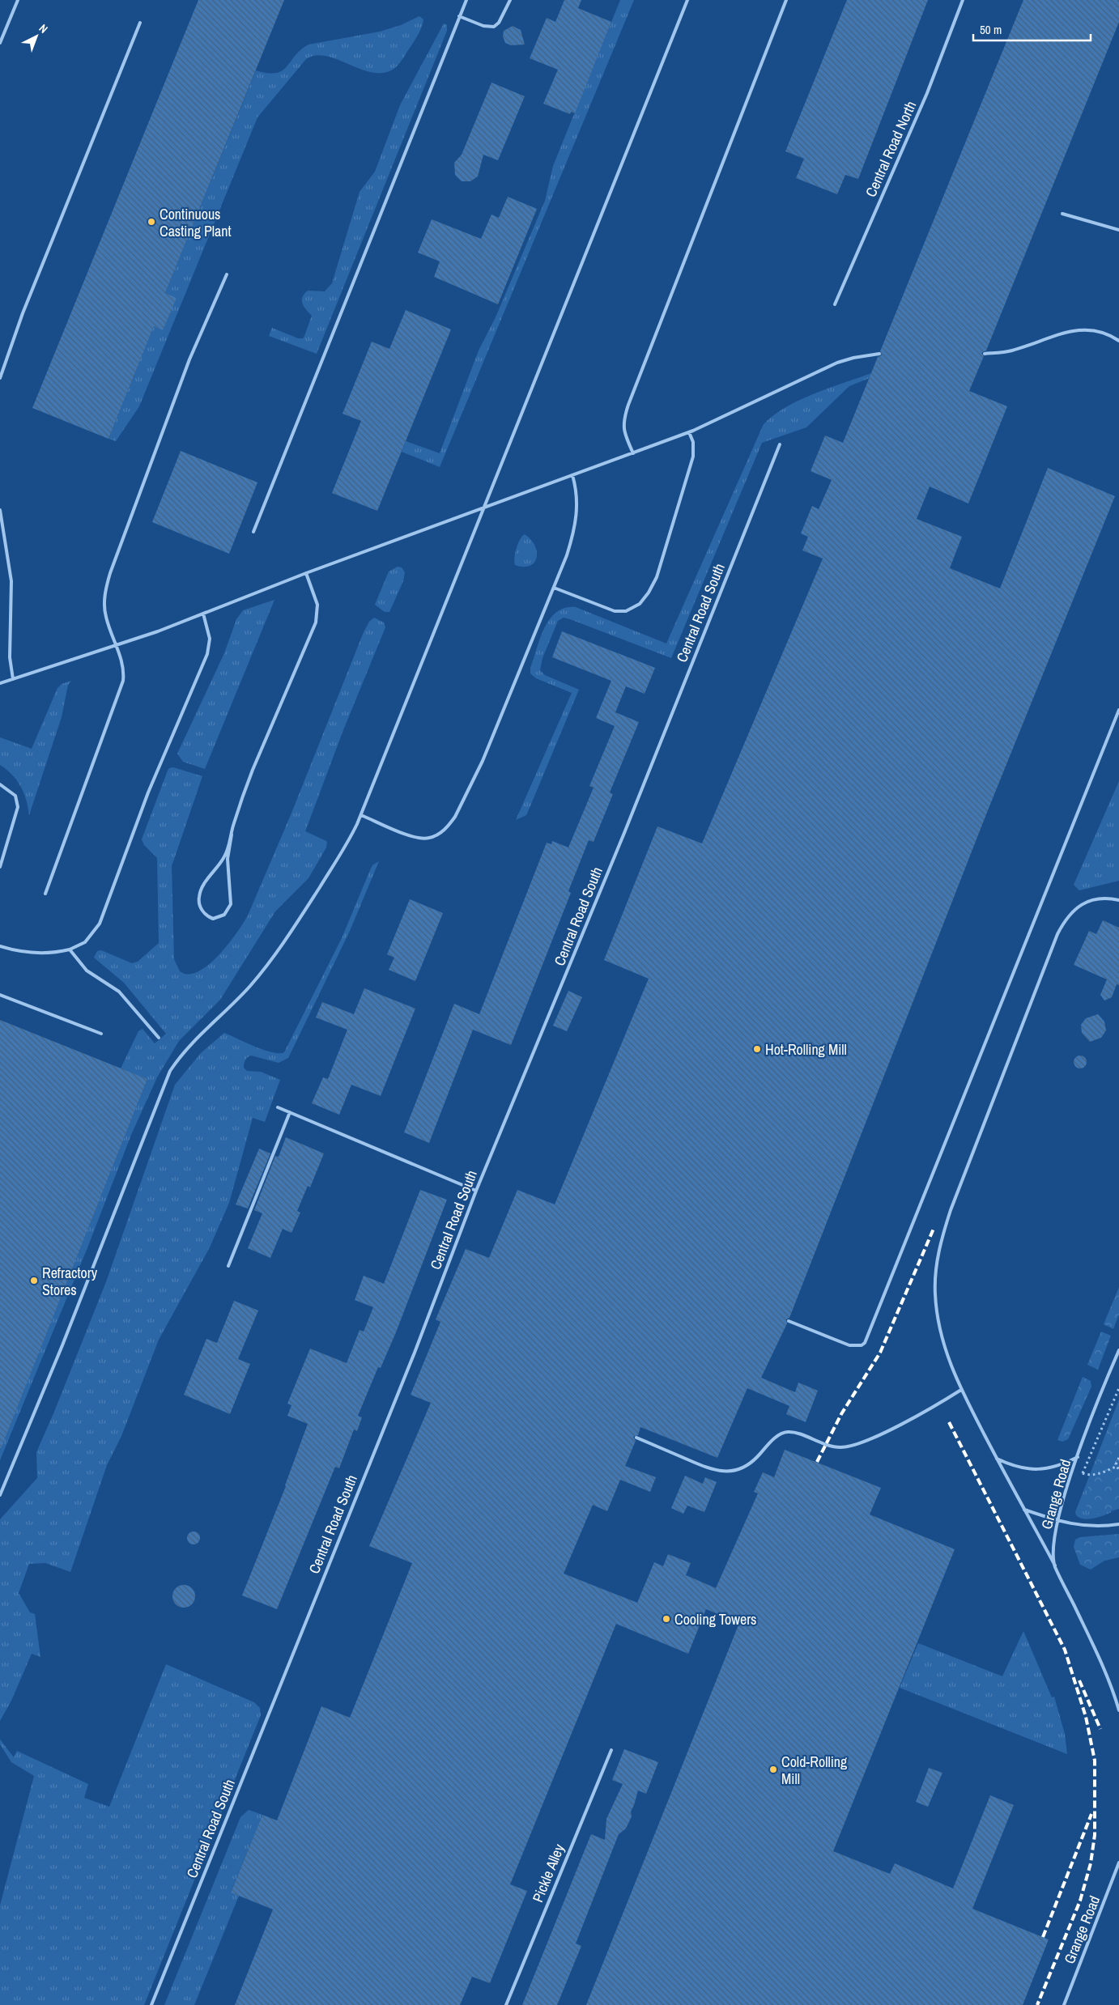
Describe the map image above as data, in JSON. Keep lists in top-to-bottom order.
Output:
{
  "streets": {
    "lane": [
      "Central Road North",
      "Central Road South",
      "Grange Road",
      "Pickle Alley"
    ]
  },
  "places": [
    "Continuous Casting Plant",
    "Hot-Rolling Mill",
    "Refractory Stores",
    "Cooling Towers",
    "Cold-Rolling Mill"
  ],
  "scale_bar": "50 m",
  "north": "top right"
}
